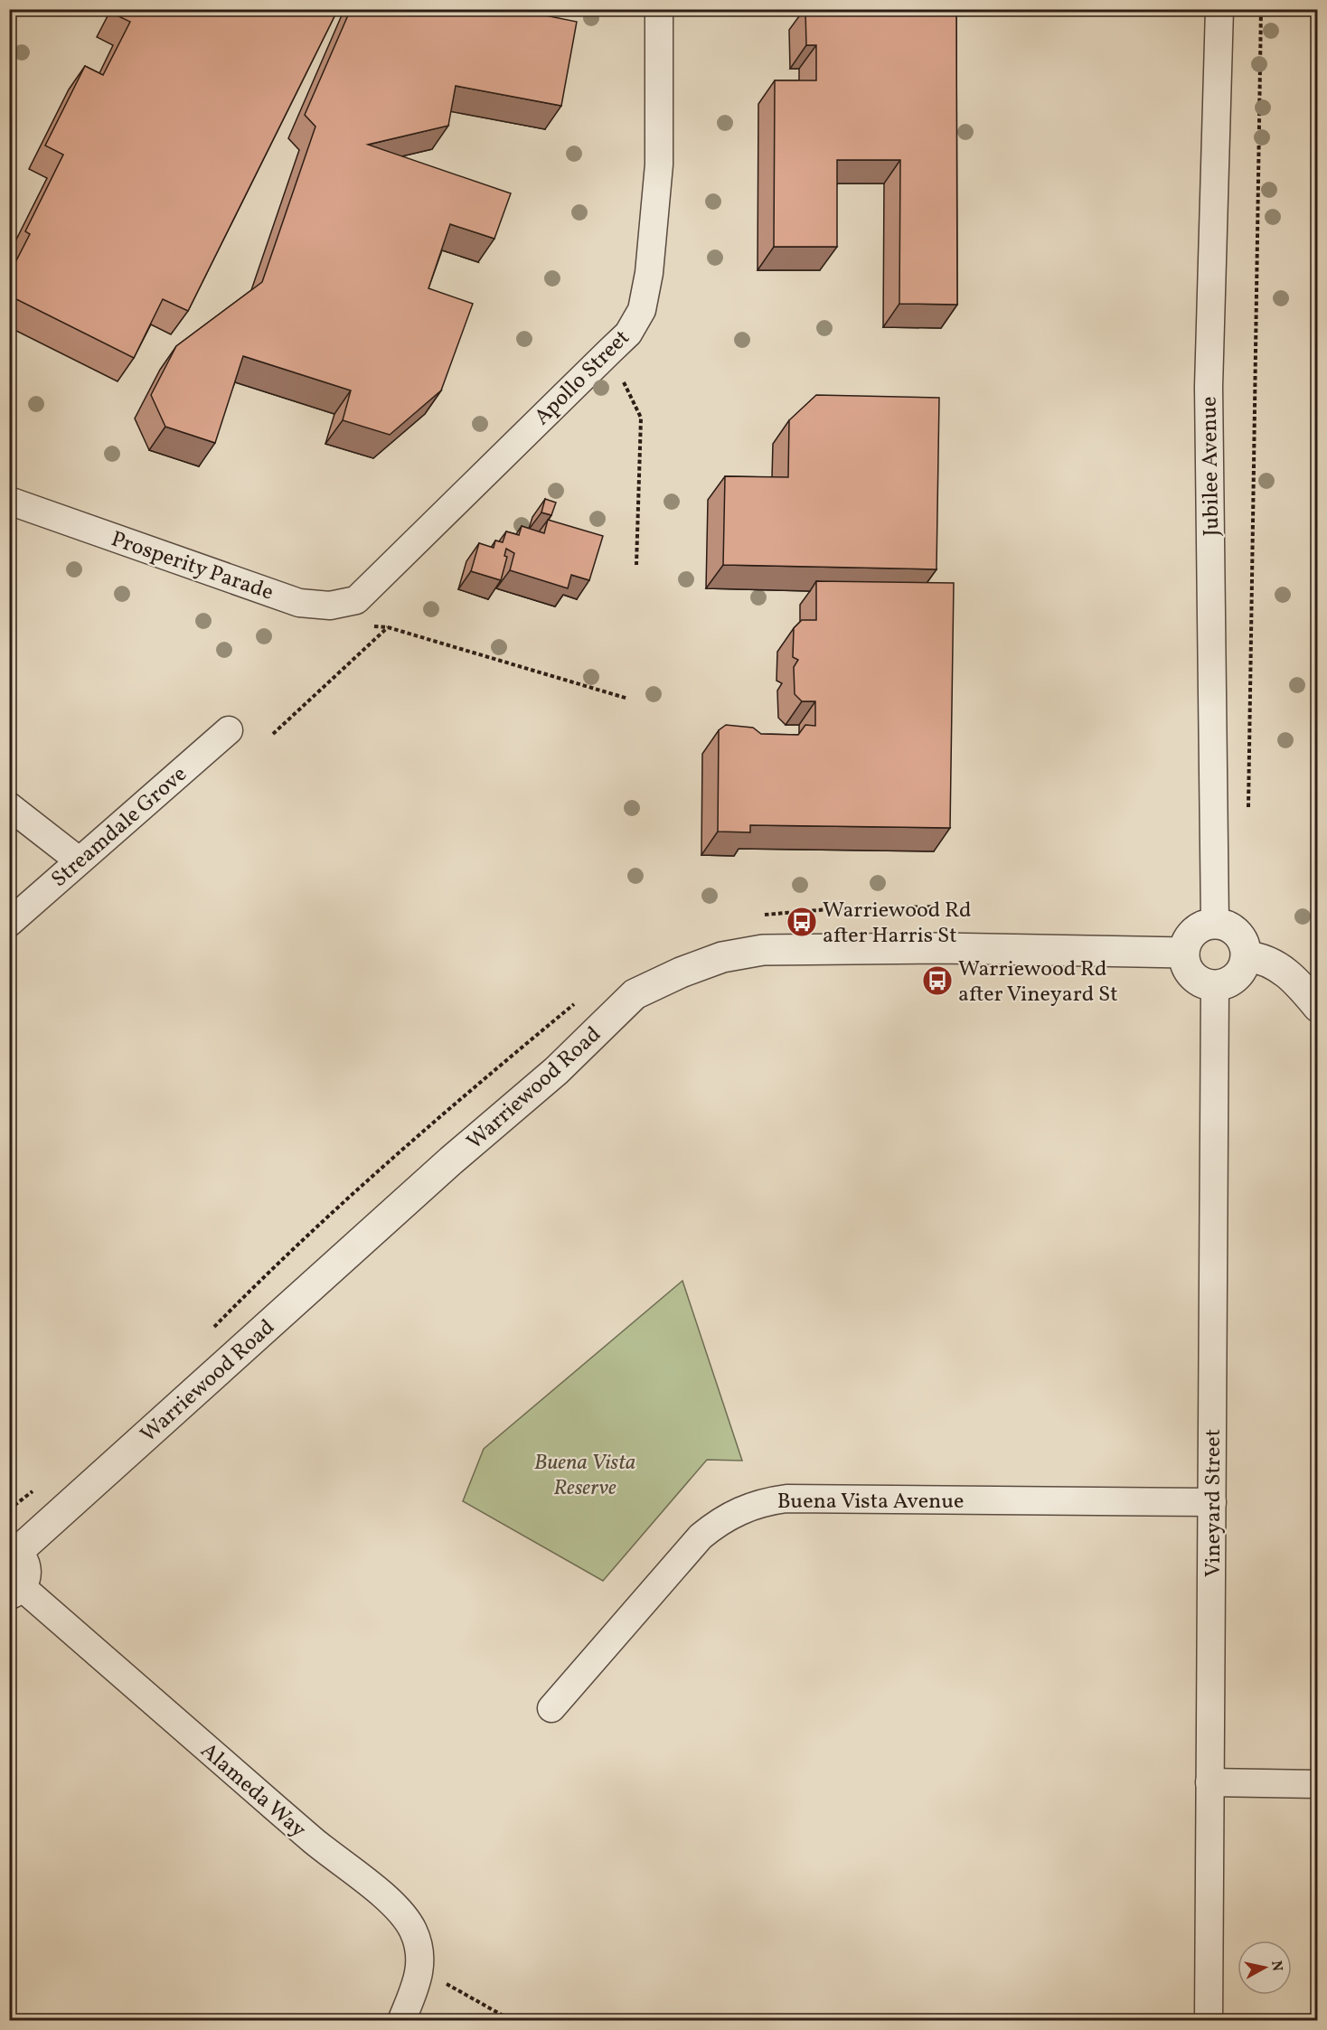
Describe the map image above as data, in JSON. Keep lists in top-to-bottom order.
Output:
{
  "streets": {
    "street": [
      "Apollo Street",
      "Jubilee Avenue",
      "Prosperity Parade",
      "Streamdale Grove",
      "Warriewood Road",
      "Buena Vista Avenue",
      "Vineyard Street",
      "Alameda Way"
    ]
  },
  "crossings": [
    ["Apollo Street", "Prosperity Parade"],
    ["Jubilee Avenue", "Warriewood Road"],
    ["Jubilee Avenue", "Vineyard Street"],
    ["Warriewood Road", "Vineyard Street"],
    ["Buena Vista Avenue", "Vineyard Street"]
  ],
  "parks": ["Buena Vista Reserve"],
  "places": {
    "bus stop": ["Warriewood Rd after Harris St", "Warriewood Rd after Vineyard St"]
  },
  "north": "right"
}
